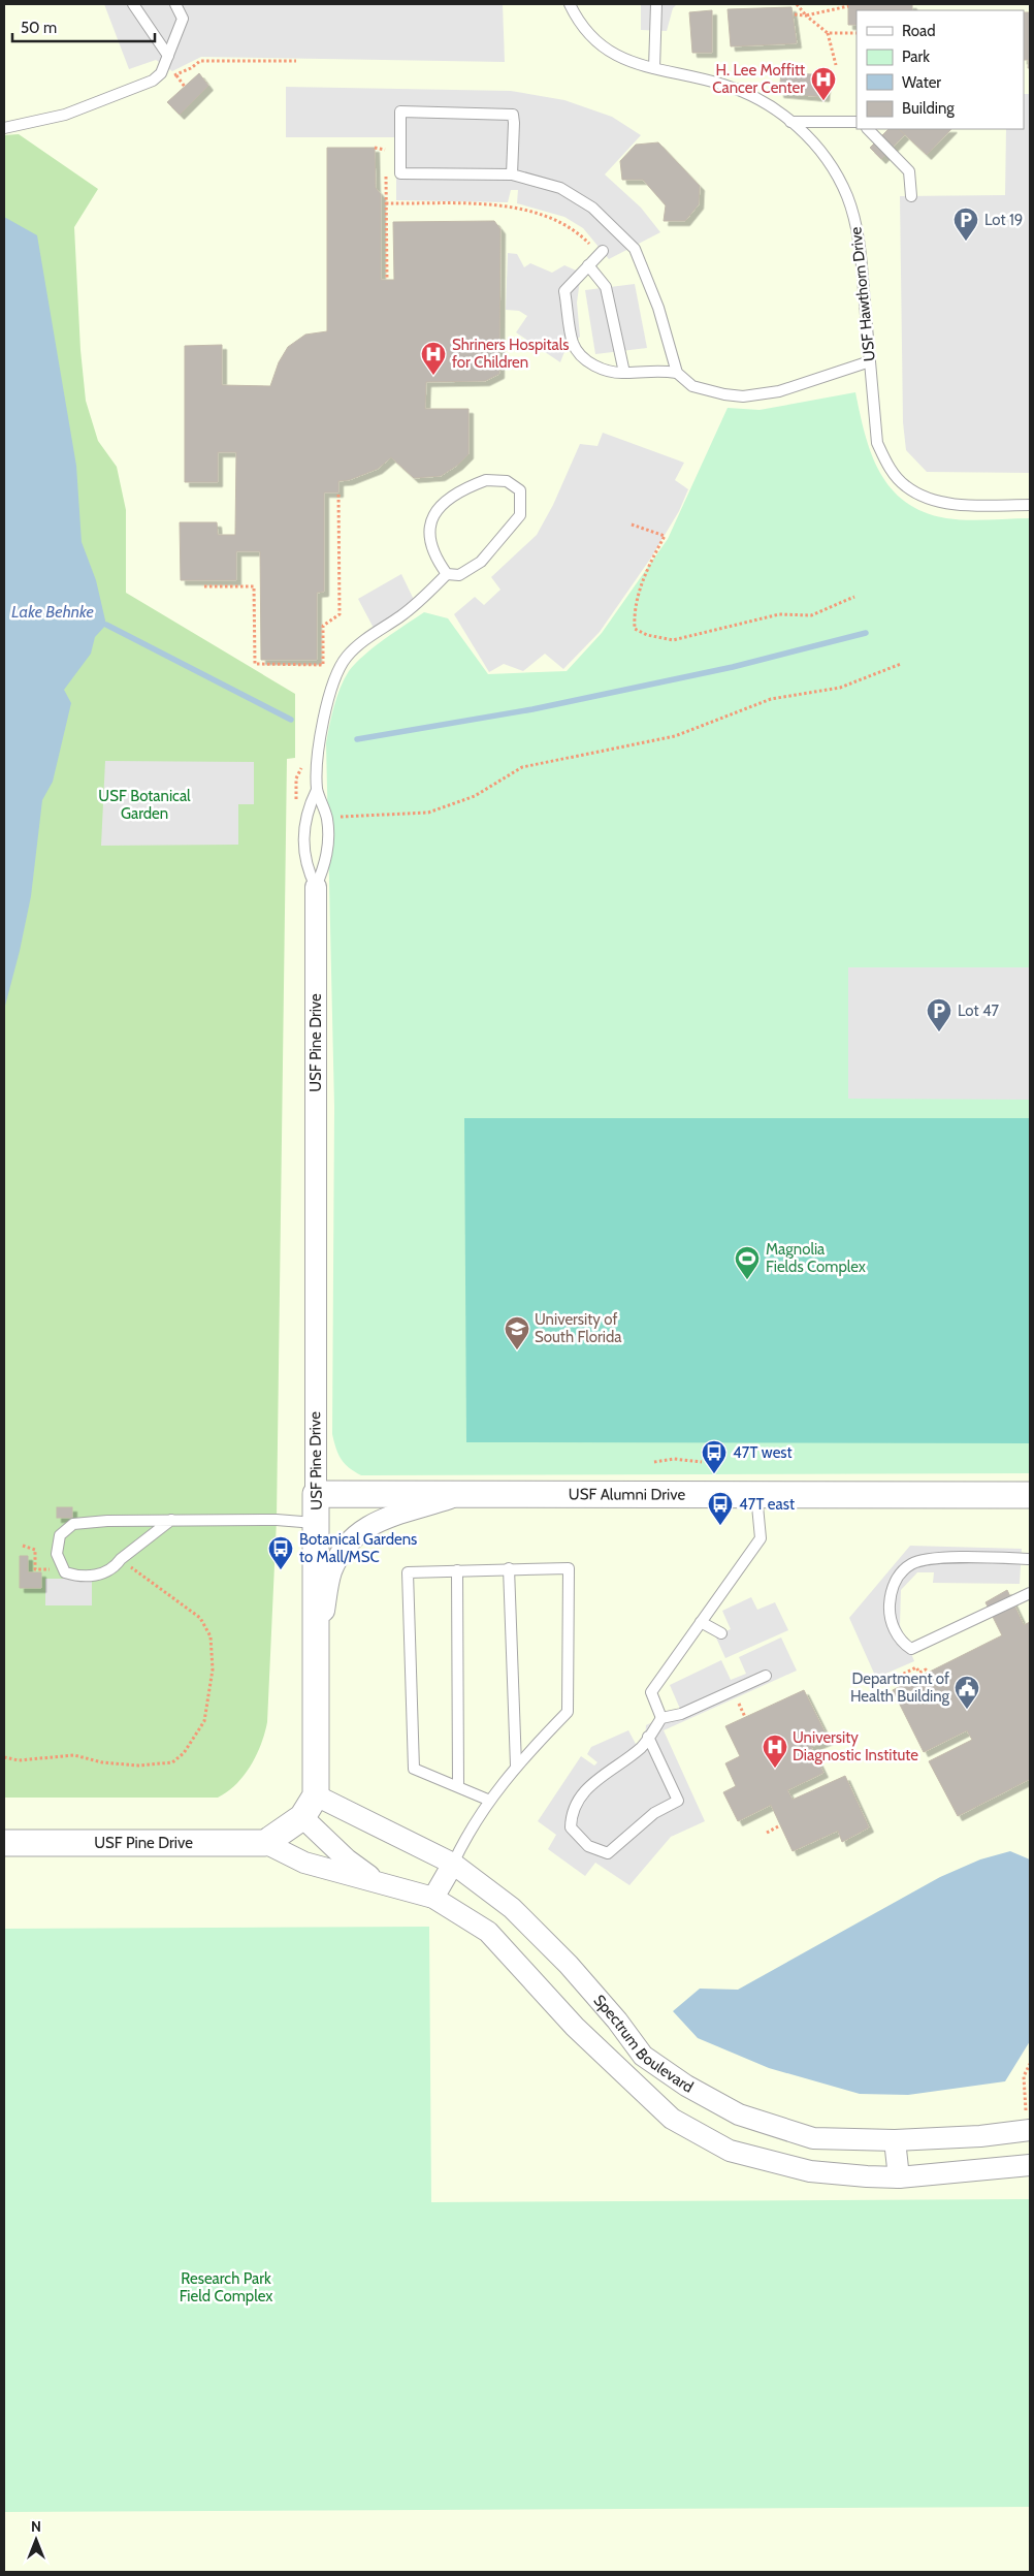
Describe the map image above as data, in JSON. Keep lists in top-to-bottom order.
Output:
{
  "streets": {
    "street": ["USF Pine Drive", "USF Alumni Drive", "Spectrum Boulevard"],
    "lane": ["USF Hawthorn Drive"]
  },
  "crossings": [
    ["USF Pine Drive", "USF Alumni Drive"],
    ["USF Pine Drive", "Spectrum Boulevard"]
  ],
  "water": ["Lake Behnke"],
  "parks": ["USF Botanical Garden", "Research Park Field Complex"],
  "places": {
    "hospital": ["H. Lee Moffitt Cancer Center", "Shriners Hospitals for Children", "University Diagnostic Institute"],
    "parking": ["Lot 19", "Lot 47"],
    "sports": ["Magnolia Fields Complex"],
    "school or university": ["University of South Florida"],
    "bus stop": ["47T west", "47T east", "Botanical Gardens to Mall/MSC"],
    "public building": ["Department of Health Building"]
  },
  "legend": [
    "Road",
    "Park",
    "Water",
    "Building"
  ],
  "scale_bar": "50 m",
  "north": "top"
}
